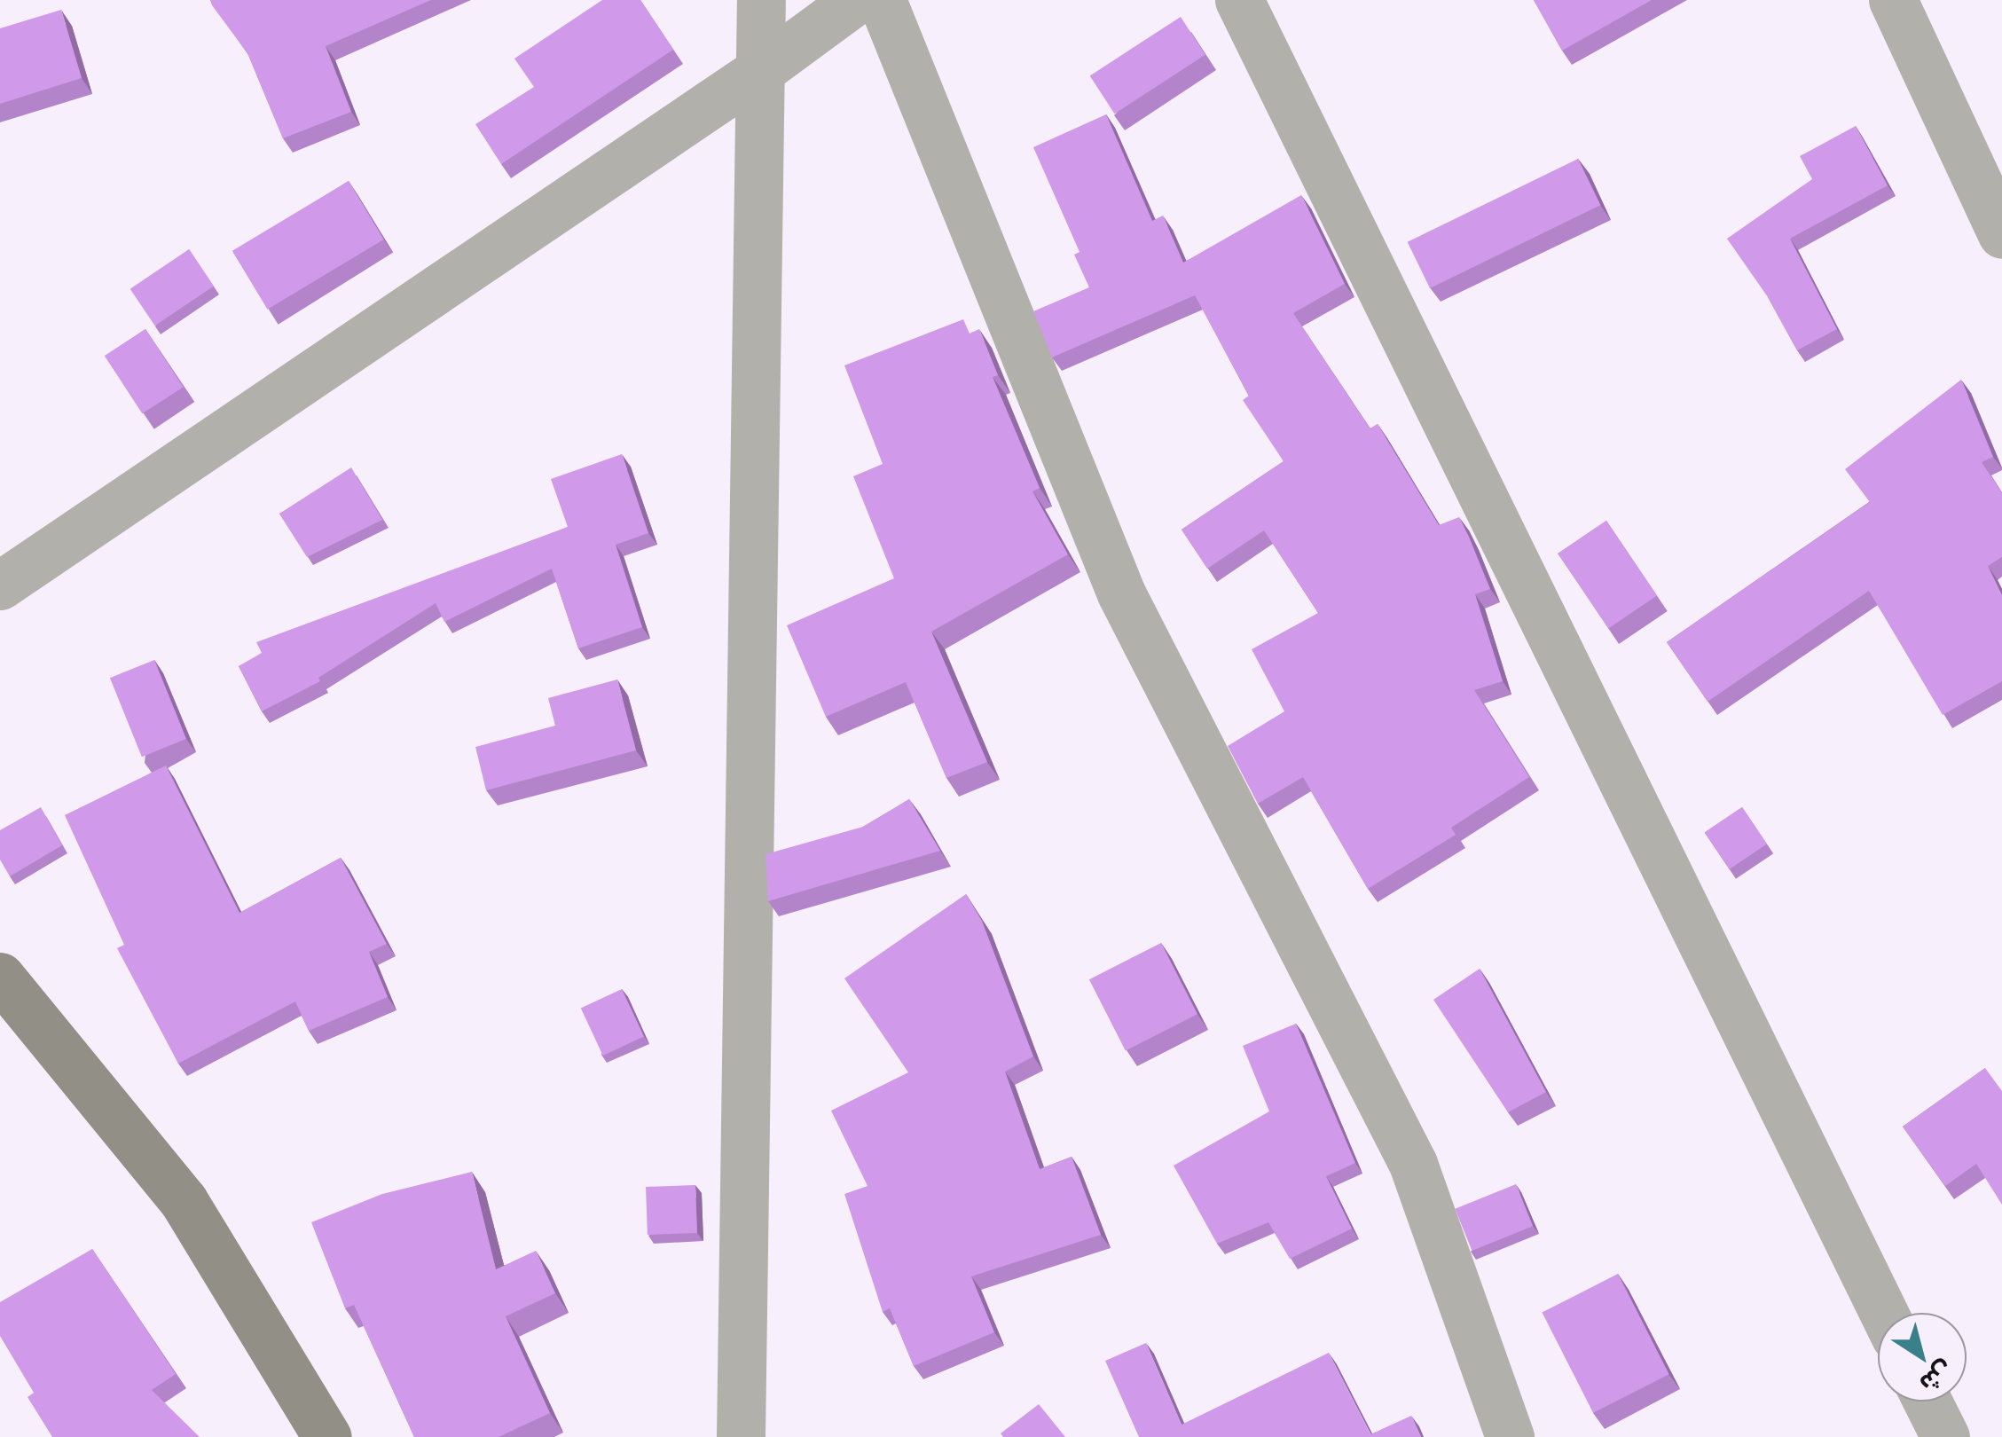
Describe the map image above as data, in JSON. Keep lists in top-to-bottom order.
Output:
{
  "north": "bottom right"
}
